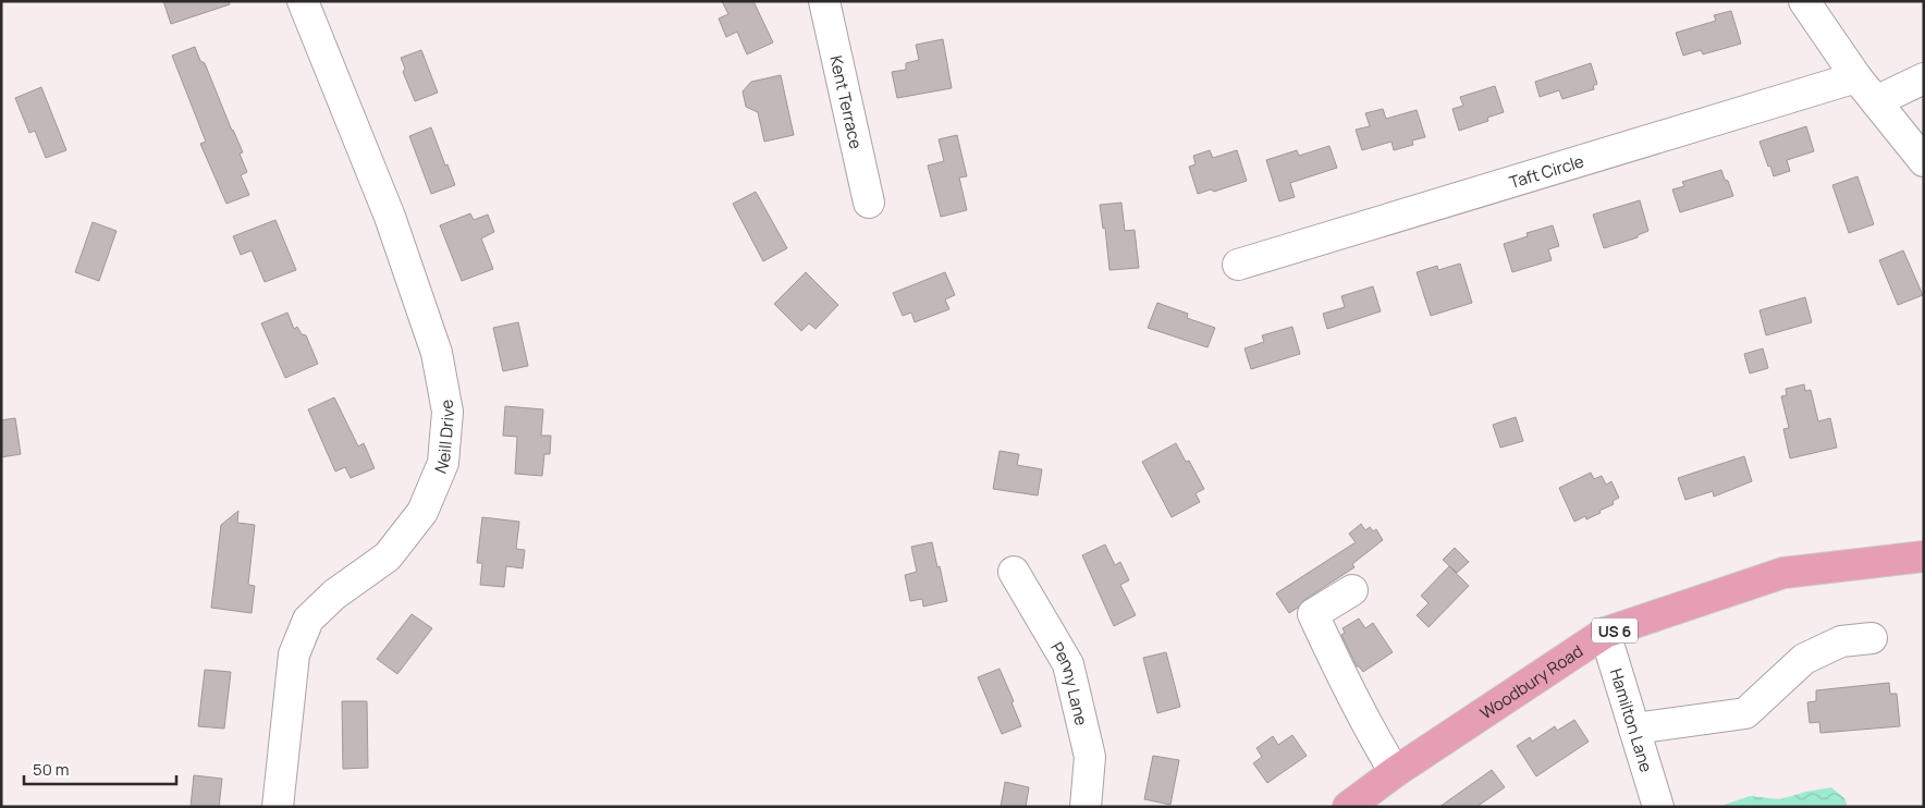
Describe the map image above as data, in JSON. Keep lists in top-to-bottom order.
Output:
{
  "streets": {
    "main road": ["US 6", "Woodbury Road"],
    "street": [
      "Kent Terrace",
      "Taft Circle",
      "Neill Drive",
      "Penny Lane",
      "Hamilton Lane"
    ]
  },
  "crossings": [
    ["Woodbury Road", "Hamilton Lane"]
  ],
  "scale_bar": "50 m"
}
